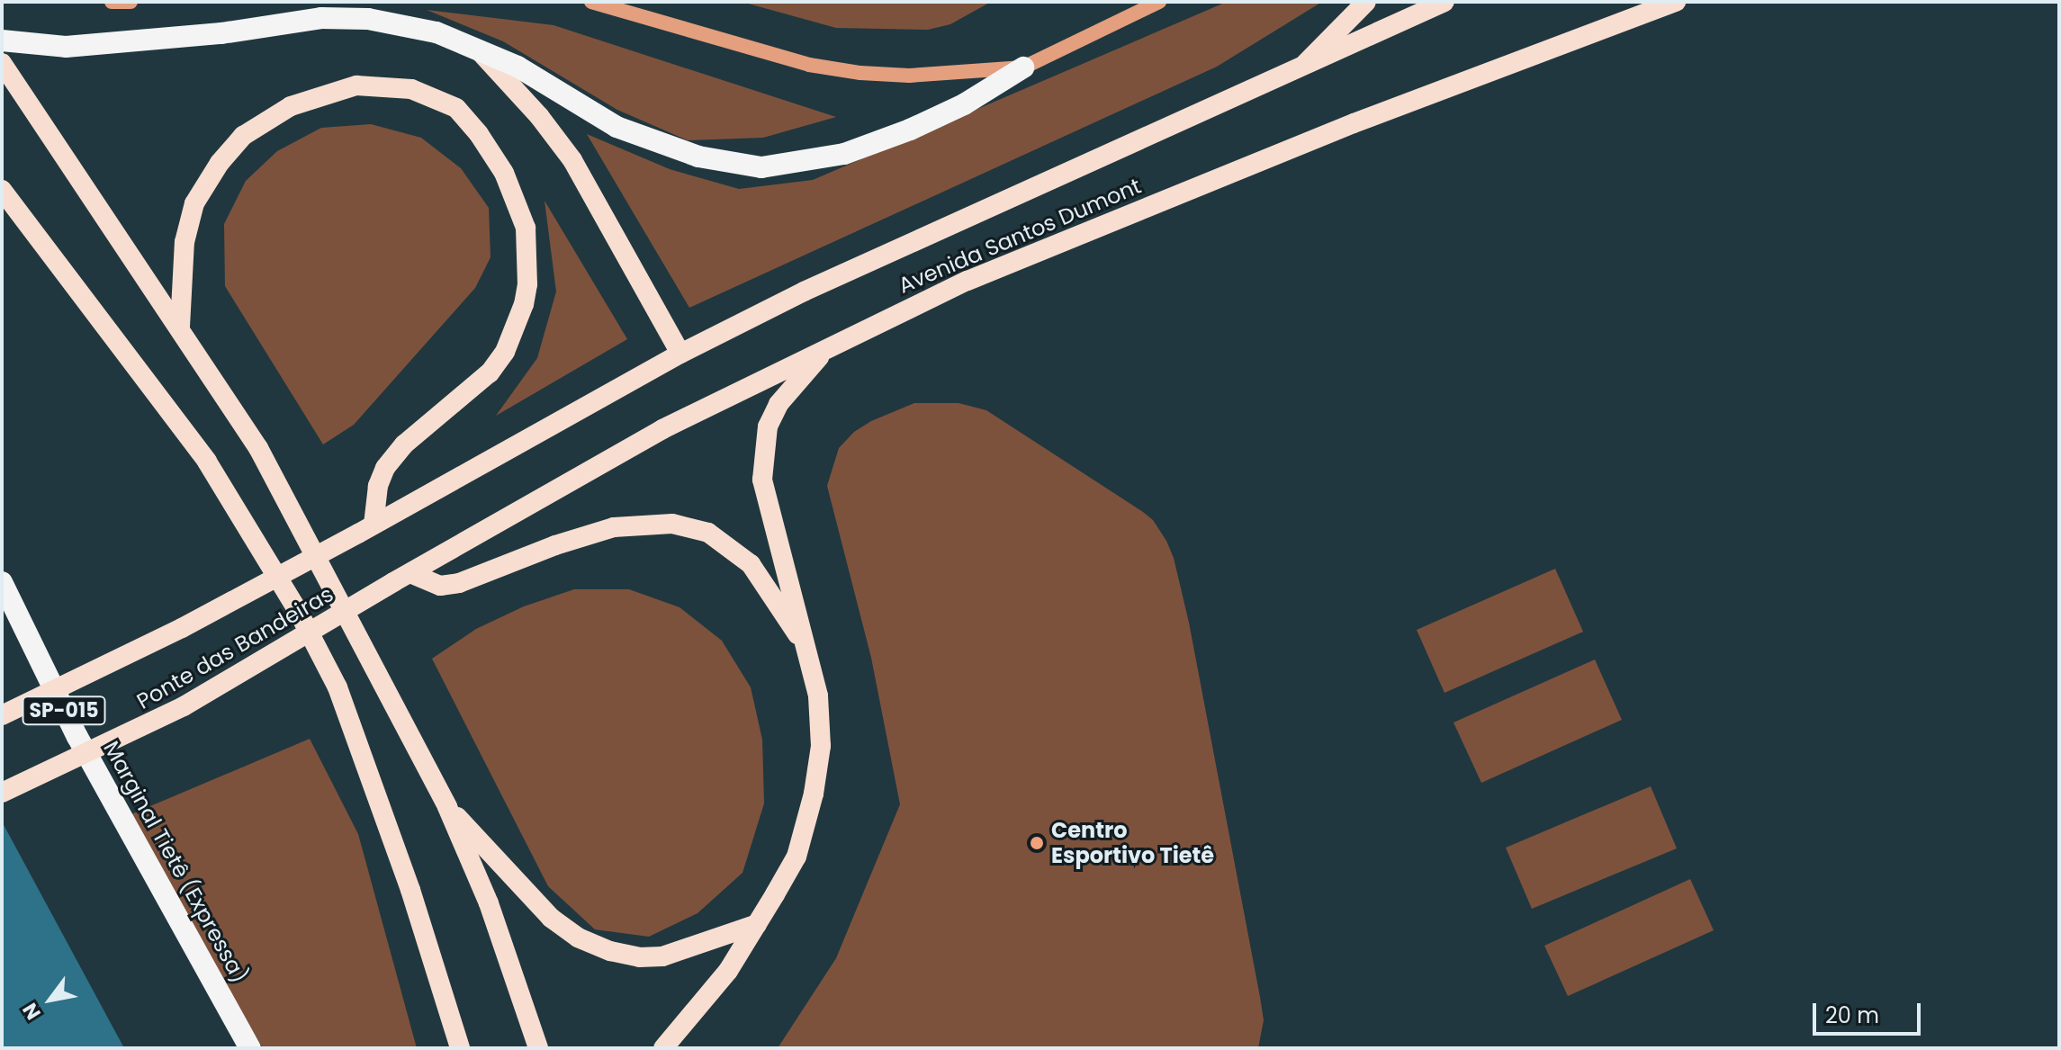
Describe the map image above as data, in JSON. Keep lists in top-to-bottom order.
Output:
{
  "streets": {
    "highway": [
      "Avenida Santos Dumont",
      "Ponte das Bandeiras",
      "SP-015",
      "Marginal Tietê (Expressa)"
    ]
  },
  "crossings": [
    ["Avenida Santos Dumont", "Ponte das Bandeiras"]
  ],
  "places": ["Centro Esportivo Tietê"],
  "scale_bar": "20 m",
  "north": "bottom left"
}
